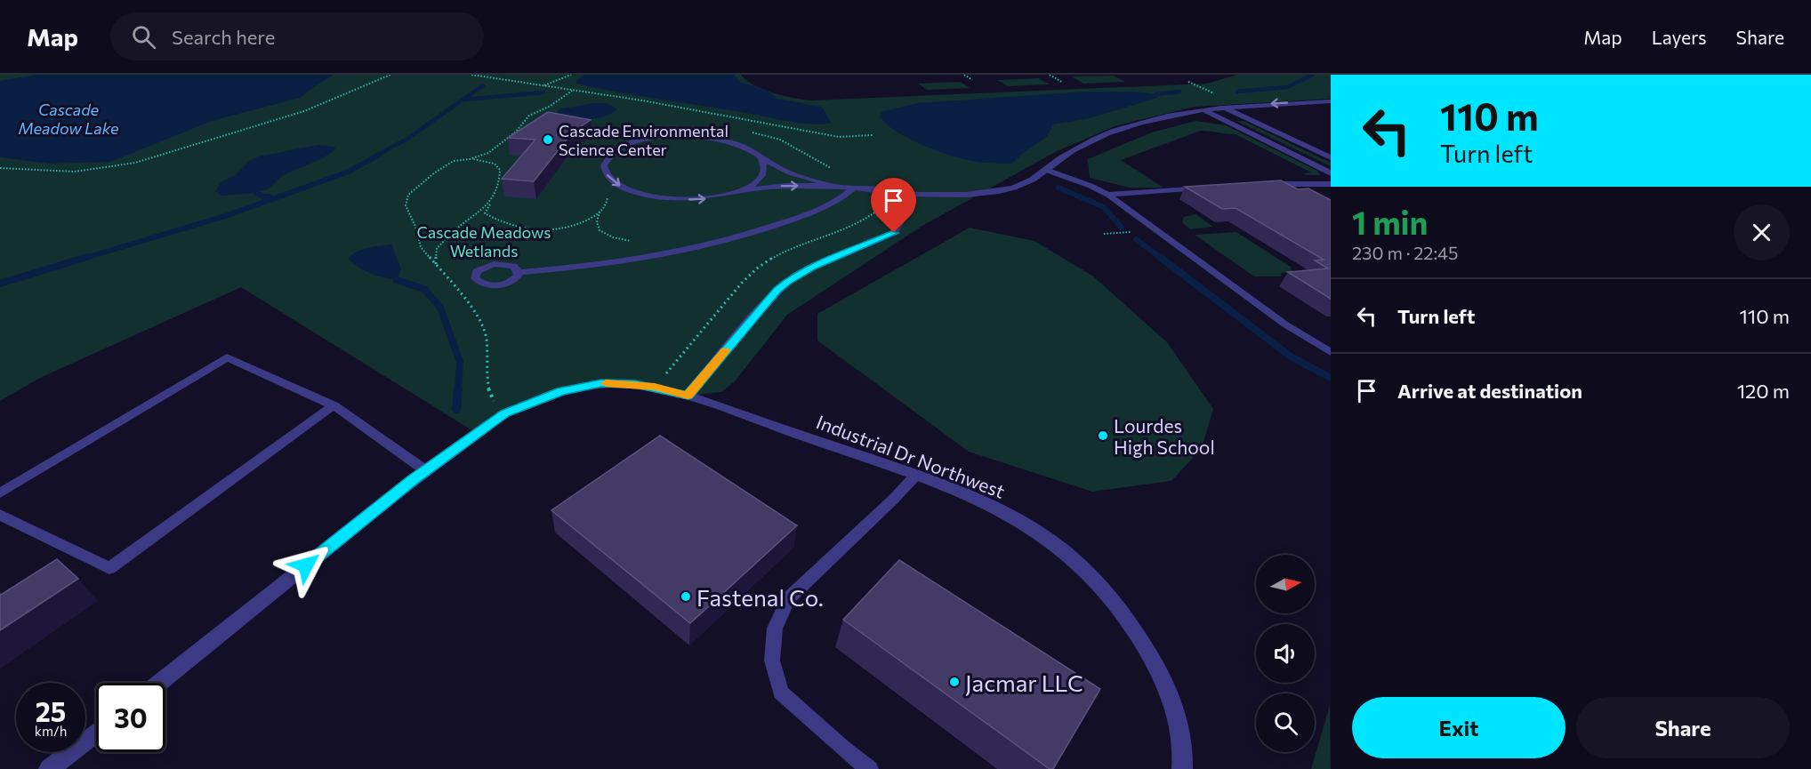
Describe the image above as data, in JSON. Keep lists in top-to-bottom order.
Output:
{
  "streets": {
    "street": ["Industrial Dr Northwest"]
  },
  "water": ["Cascade Meadow Lake"],
  "parks": ["Cascade Meadows Wetlands"],
  "places": [
    "Cascade Environmental Science Center",
    "Lourdes High School",
    "Fastenal Co.",
    "Jacmar LLC"
  ],
  "north": "right",
  "page": {
    "header": "Map",
    "search": "Search here",
    "nav": ["Map", "Layers", "Share"],
    "turn": ["110 m", "Turn left"],
    "heading": ["1 min", "230 m · 22:45"],
    "list": [
      {
        "name": "Turn left",
        "value": "110 m"
      },
      {
        "name": "Arrive at destination",
        "value": "120 m"
      }
    ],
    "speed": "25 km/h",
    "limit": "30",
    "buttons": ["Exit", "Share"]
  }
}
